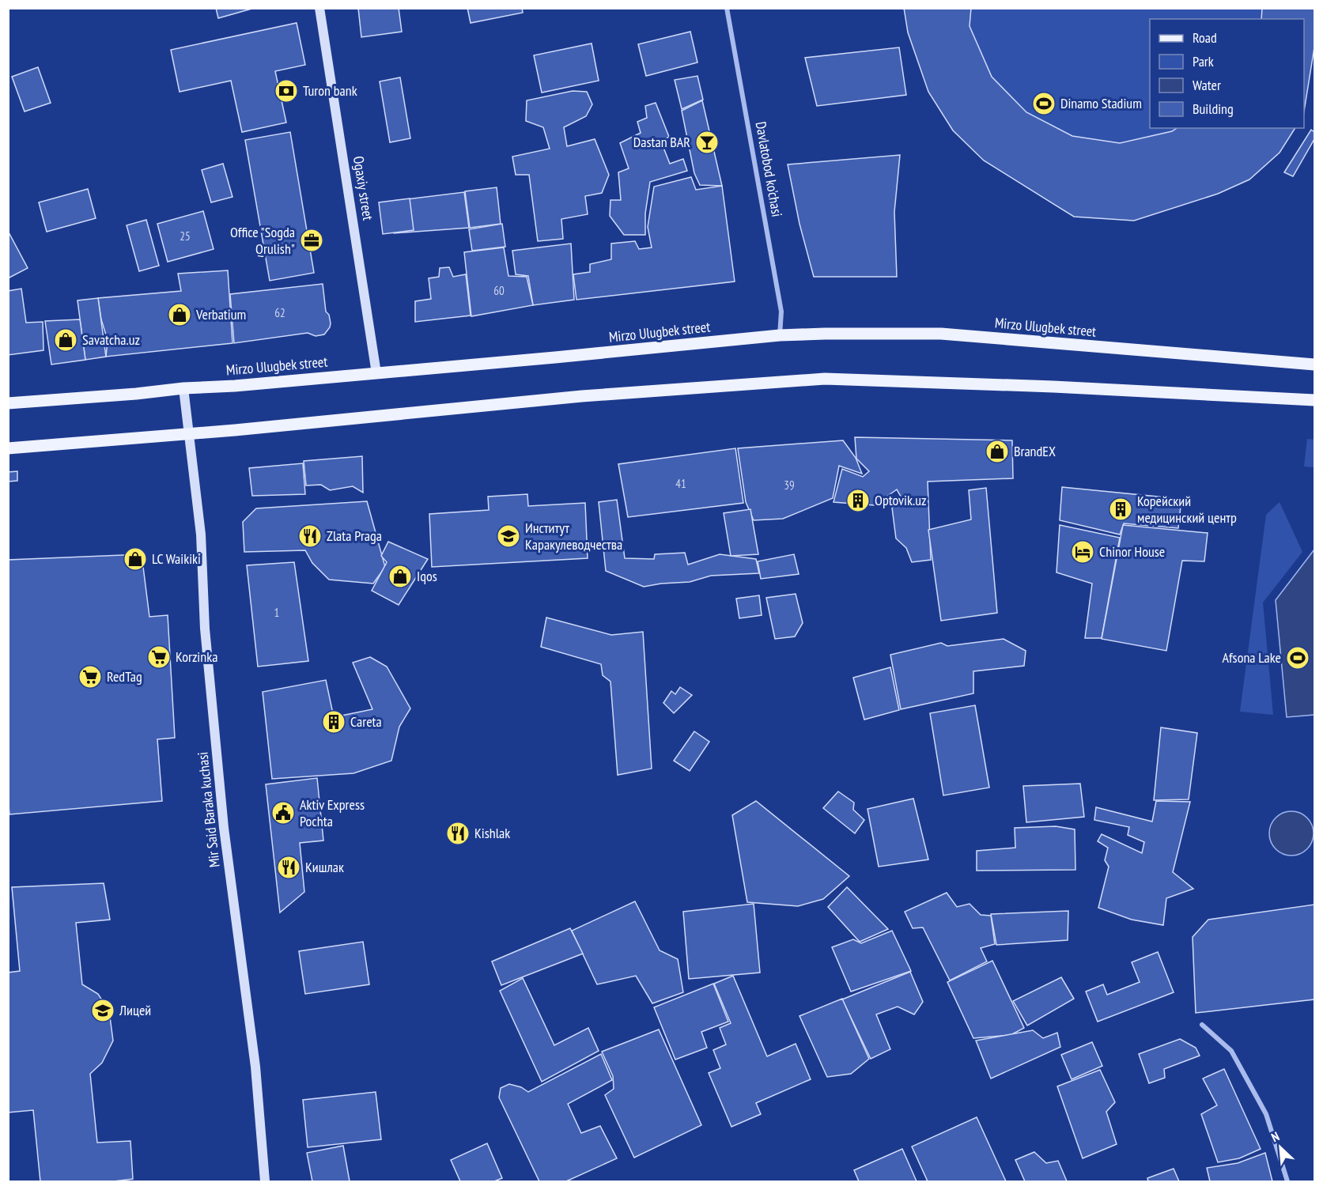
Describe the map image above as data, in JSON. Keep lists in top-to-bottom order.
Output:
{
  "streets": {
    "main road": ["Mirzo Ulugbek street"],
    "street": ["Davlatobod ko'chasi", "Ogaxiy street", "Mir Said Baraka kuchasi"]
  },
  "crossings": [
    ["Davlatobod ko'chasi", "Mirzo Ulugbek street"],
    ["Ogaxiy street", "Mirzo Ulugbek street"],
    ["Mirzo Ulugbek street", "Mir Said Baraka kuchasi"]
  ],
  "places": {
    "bank": ["Turon bank"],
    "sports": ["Dinamo Stadium", "Afsona Lake"],
    "bar": ["Dastan BAR"],
    "office": ["Office \"Sogda Qrulish\""],
    "shop": [
      "Verbatium",
      "Savatcha.uz",
      "BrandEX",
      "LC Waikiki",
      "Iqos"
    ],
    "building": ["Optovik.uz", "Корейский медицинский центр", "Careta"],
    "restaurant": ["Zlata Praga", "Kishlak", "Кишлак"],
    "school or university": ["Институт Каракулеводчества", "Лицей"],
    "hotel": ["Chinor House"],
    "supermarket": ["Korzinka", "RedTag"],
    "public building": ["Aktiv Express Pochta"]
  },
  "house_numbers": [
    "25",
    "60",
    "62",
    "41",
    "39",
    "1"
  ],
  "legend": [
    "Road",
    "Park",
    "Water",
    "Building"
  ],
  "north": "top left"
}
